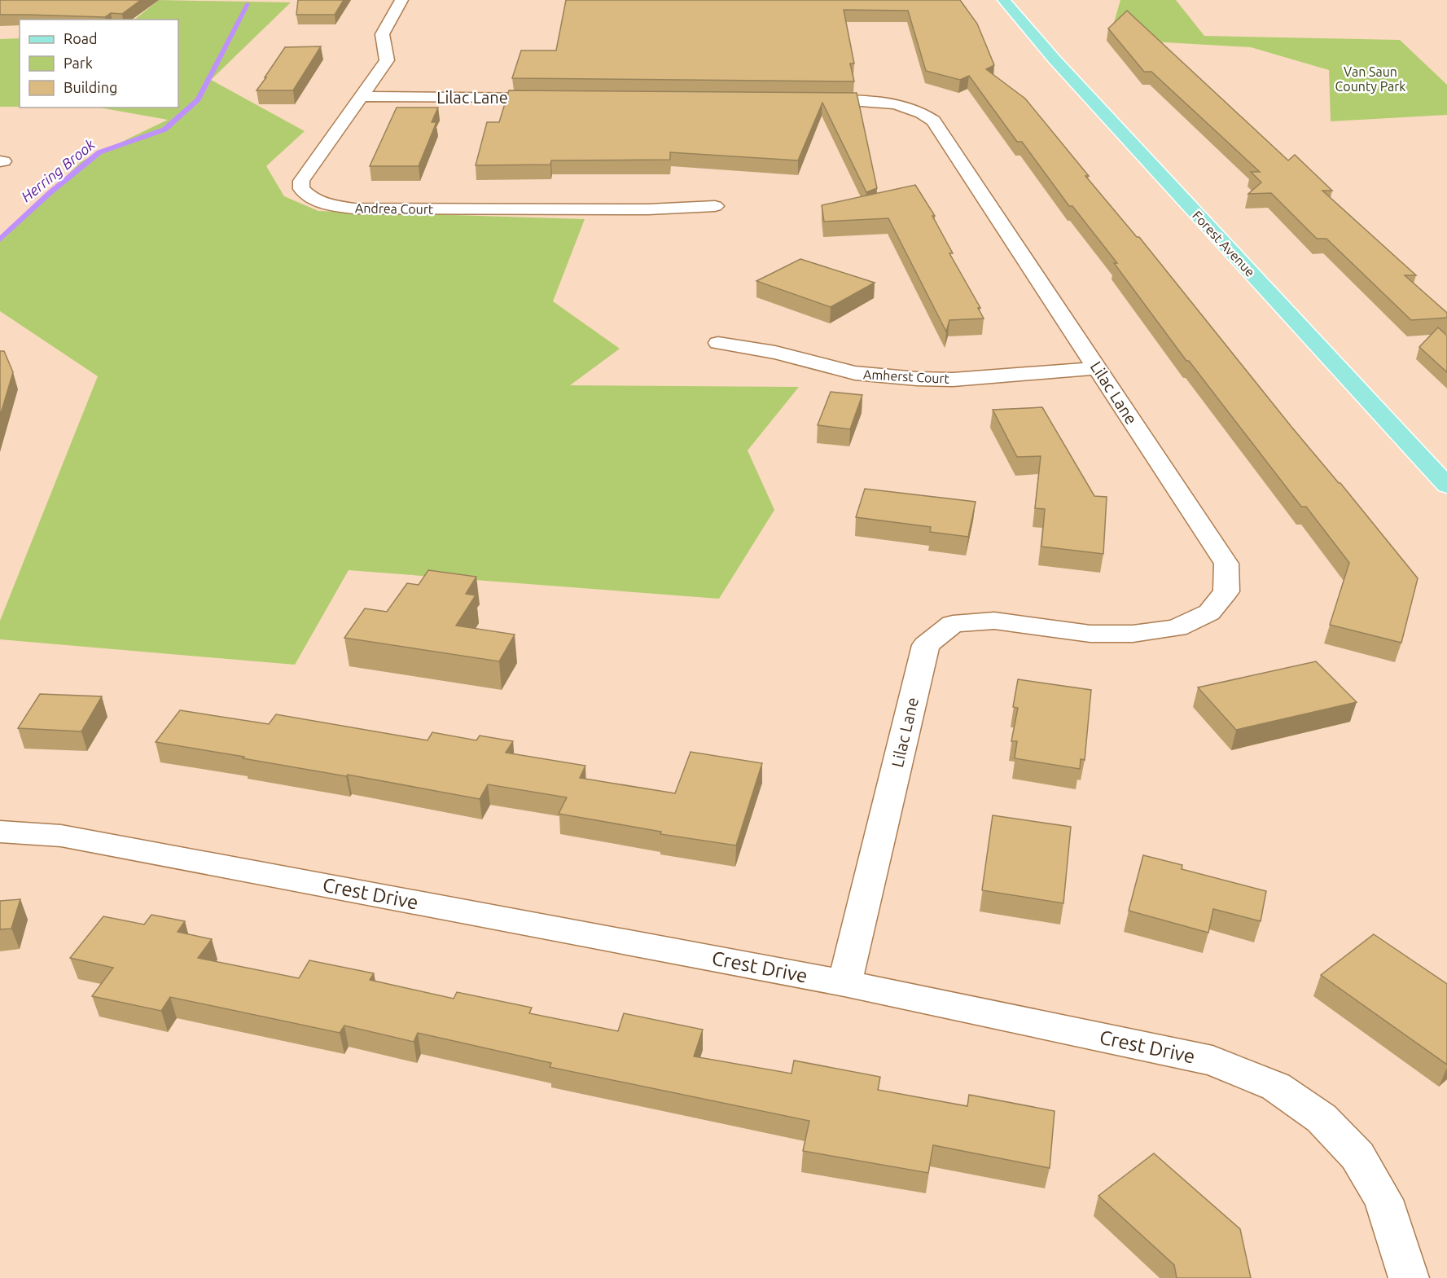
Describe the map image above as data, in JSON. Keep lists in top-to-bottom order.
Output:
{
  "streets": {
    "main road": ["Forest Avenue"],
    "street": [
      "Lilac Lane",
      "Andrea Court",
      "Amherst Court",
      "Crest Drive"
    ]
  },
  "crossings": [
    ["Lilac Lane", "Andrea Court"],
    ["Lilac Lane", "Amherst Court"],
    ["Lilac Lane", "Crest Drive"]
  ],
  "water": ["Herring Brook"],
  "parks": ["Van Saun County Park"],
  "legend": ["Road", "Park", "Building"]
}
